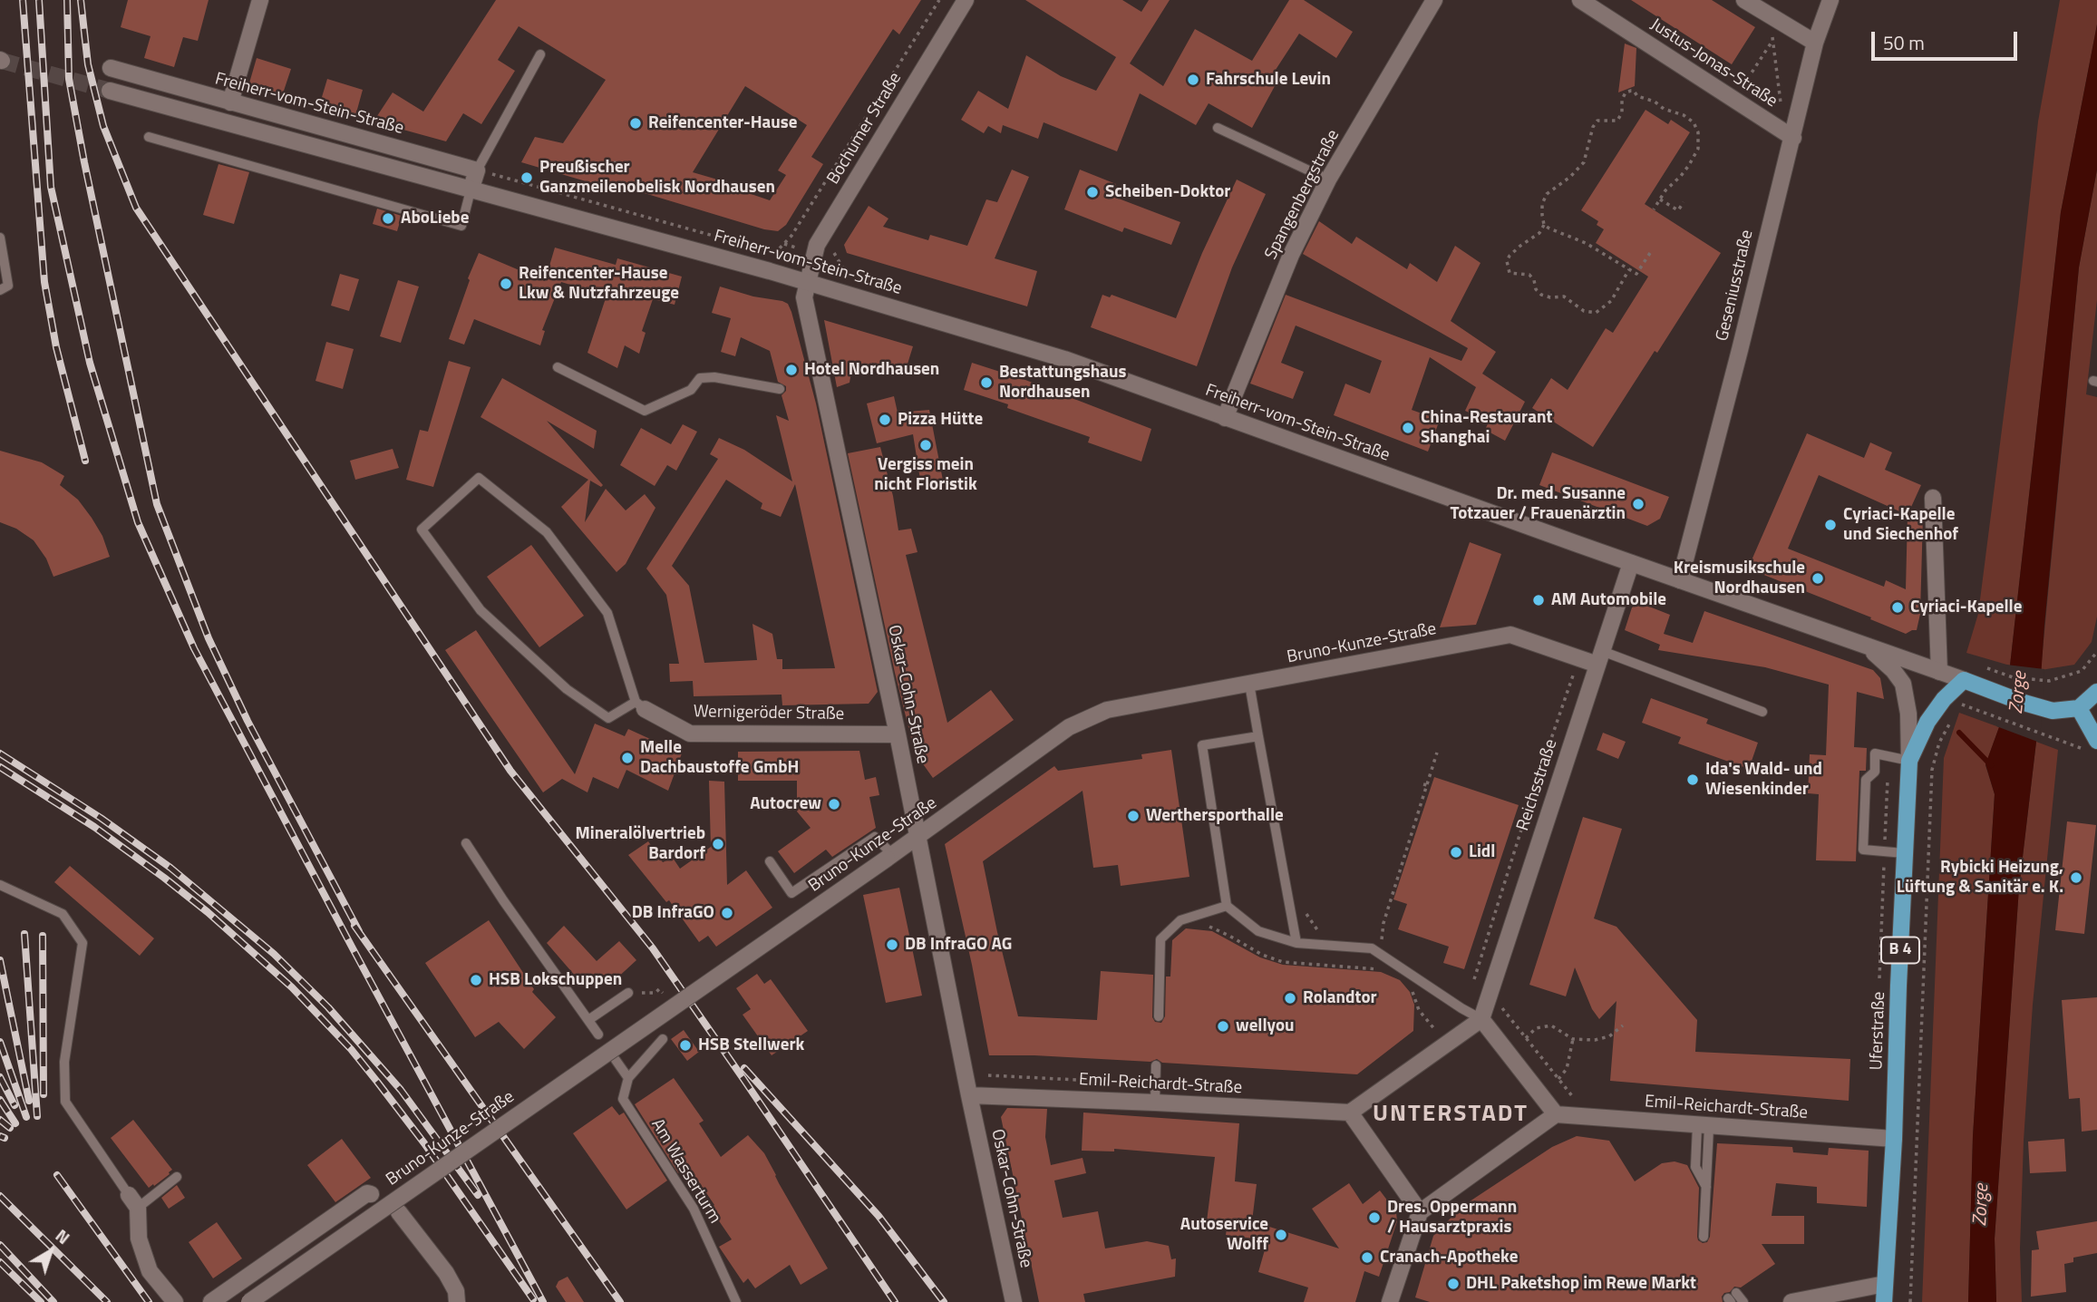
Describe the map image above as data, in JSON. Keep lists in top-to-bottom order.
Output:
{
  "streets": {
    "main road": ["Freiherr-vom-Stein-Straße", "B 4", "Uferstraße"],
    "street": [
      "Justus-Jonas-Straße",
      "Bochumer Straße",
      "Spangenbergstraße",
      "Geseniusstraße",
      "Bruno-Kunze-Straße",
      "Oskar-Cohn-Straße",
      "Wernigeröder Straße",
      "Reichsstraße",
      "Emil-Reichardt-Straße"
    ],
    "lane": ["Am Wasserturm"]
  },
  "crossings": [
    ["Justus-Jonas-Straße", "Geseniusstraße"],
    ["Freiherr-vom-Stein-Straße", "Bochumer Straße"],
    ["Freiherr-vom-Stein-Straße", "Spangenbergstraße"],
    ["Freiherr-vom-Stein-Straße", "Geseniusstraße"],
    ["Freiherr-vom-Stein-Straße", "Oskar-Cohn-Straße"],
    ["Freiherr-vom-Stein-Straße", "Reichsstraße"],
    ["Freiherr-vom-Stein-Straße", "B 4"],
    ["Bochumer Straße", "Oskar-Cohn-Straße"],
    ["Bruno-Kunze-Straße", "Oskar-Cohn-Straße"],
    ["Bruno-Kunze-Straße", "Reichsstraße"],
    ["Oskar-Cohn-Straße", "Wernigeröder Straße"],
    ["Oskar-Cohn-Straße", "Emil-Reichardt-Straße"],
    ["B 4", "Uferstraße"],
    ["Uferstraße", "Emil-Reichardt-Straße"]
  ],
  "districts": ["UNTERSTADT"],
  "water": ["Zorge"],
  "places": [
    "Fahrschule Levin",
    "Reifencenter-Hause",
    "Preußischer Ganzmeilenobelisk Nordhausen",
    "Scheiben-Doktor",
    "AboLiebe",
    "Reifencenter-Hause Lkw & Nutzfahrzeuge",
    "Hotel Nordhausen",
    "Bestattungshaus Nordhausen",
    "Pizza Hütte",
    "China-Restaurant Shanghai",
    "Vergiss mein nicht Floristik",
    "Dr. med. Susanne Totzauer / Frauenärztin",
    "Cyriaci-Kapelle und Siechenhof",
    "Kreismusikschule Nordhausen",
    "AM Automobile",
    "Cyriaci-Kapelle",
    "Melle Dachbaustoffe GmbH",
    "Ida's Wald- und Wiesenkinder",
    "Autocrew",
    "Werthersporthalle",
    "Mineralölvertrieb Bardorf",
    "Lidl",
    "Rybicki Heizung, Lüftung & Sanitär e. K.",
    "DB InfraGO",
    "DB InfraGO AG",
    "HSB Lokschuppen",
    "Rolandtor",
    "wellyou",
    "HSB Stellwerk",
    "Dres. Oppermann / Hausarztpraxis",
    "Autoservice Wolff",
    "Cranach-Apotheke",
    "DHL Paketshop im Rewe Markt"
  ],
  "scale_bar": "50 m",
  "north": "top right"
}
